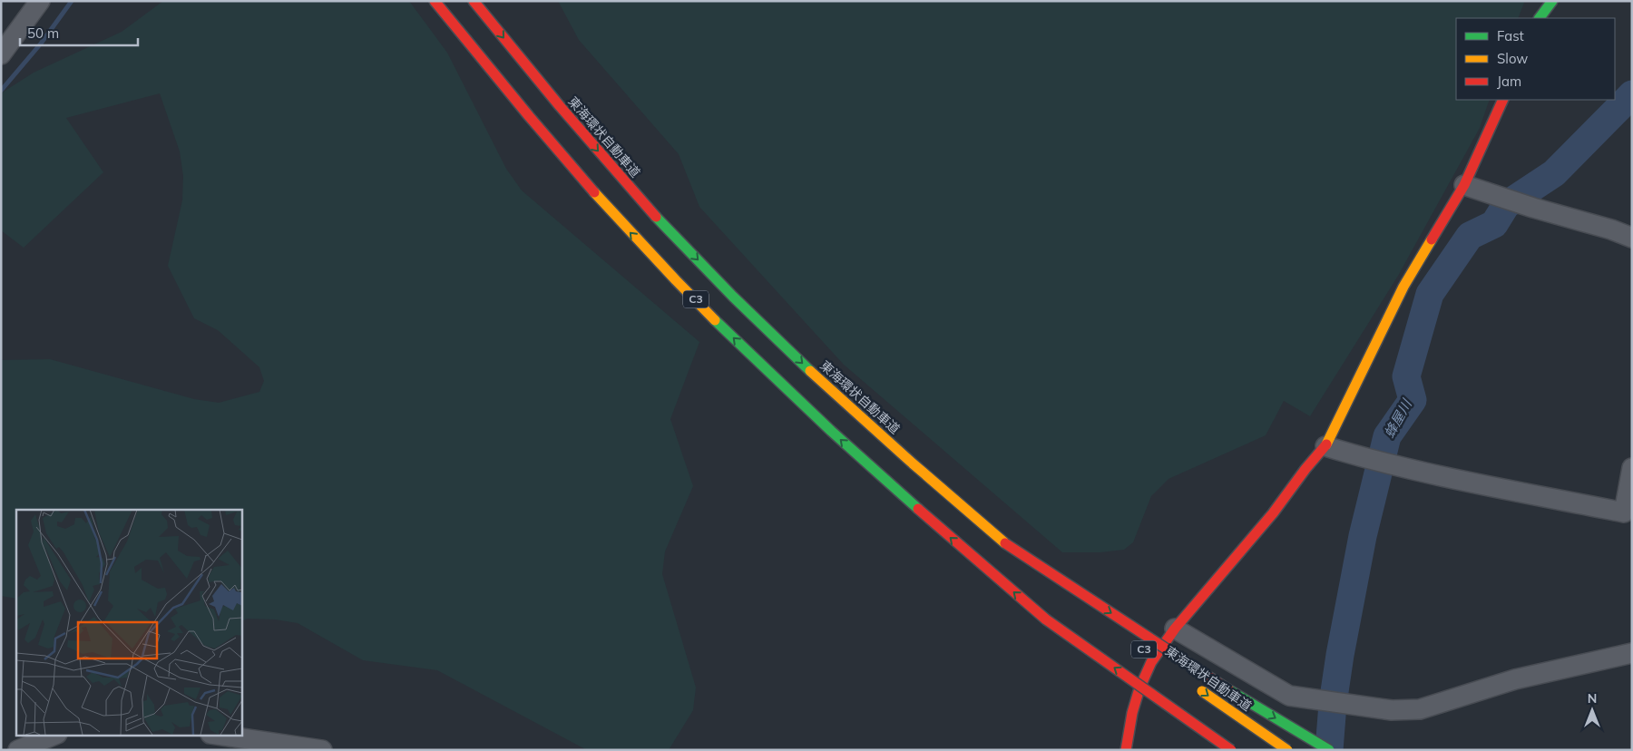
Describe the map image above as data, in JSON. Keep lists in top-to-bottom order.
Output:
{
  "streets": {
    "main road": ["東海環状自動車道", "C3"]
  },
  "water": ["蜂屋川"],
  "legend": ["Fast", "Slow", "Jam"],
  "scale_bar": "50 m",
  "north": "top"
}
